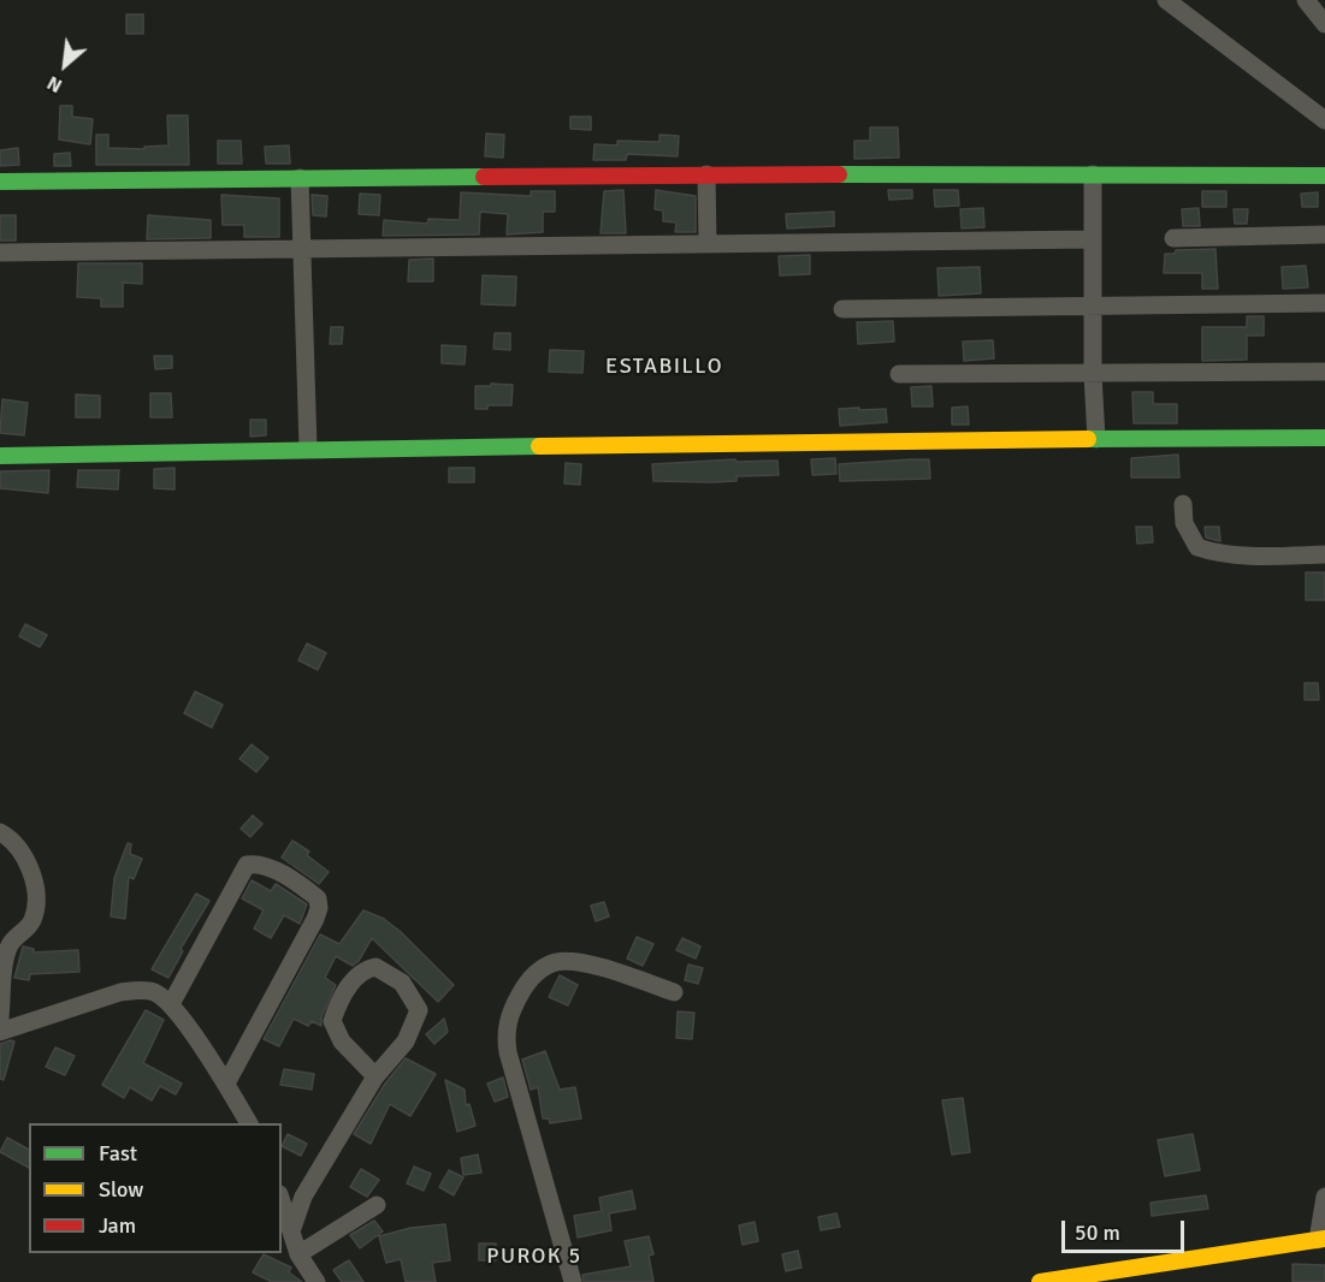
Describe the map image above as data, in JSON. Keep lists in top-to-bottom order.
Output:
{
  "districts": ["ESTABILLO", "PUROK 5"],
  "legend": ["Fast", "Slow", "Jam"],
  "scale_bar": "50 m",
  "north": "bottom left"
}
